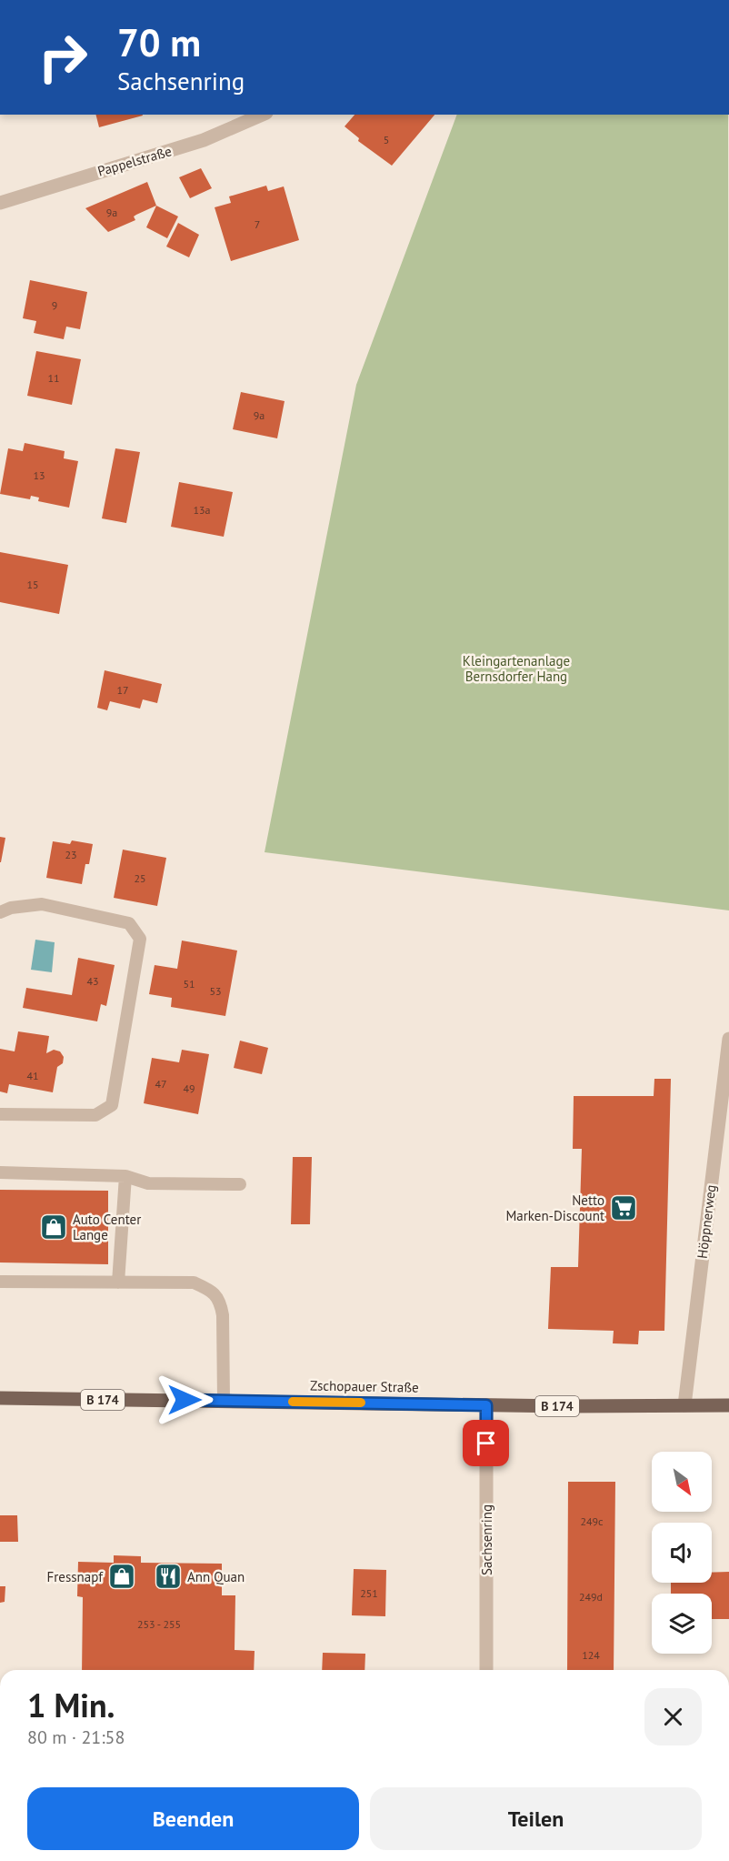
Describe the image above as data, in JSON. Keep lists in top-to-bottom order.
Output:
{
  "streets": {
    "main road": ["Zschopauer Straße", "B 174"],
    "street": ["Pappelstraße", "Höppnerweg", "Sachsenring"]
  },
  "crossings": [
    ["Höppnerweg", "Zschopauer Straße"],
    ["Zschopauer Straße", "Sachsenring"]
  ],
  "parks": ["Kleingartenanlage Bernsdorfer Hang"],
  "places": {
    "supermarket": ["Netto Marken-Discount"],
    "shop": ["Auto Center Lange", "Fressnapf"],
    "restaurant": ["Ann Quan"]
  },
  "house_numbers": [
    "5",
    "9a",
    "7",
    "9",
    "11",
    "9a",
    "13",
    "13a",
    "15",
    "17",
    "23",
    "25",
    "43",
    "51",
    "53",
    "41",
    "47",
    "49",
    "249c",
    "251",
    "249d",
    "253 - 255",
    "124"
  ],
  "north": "bottom right",
  "page": {
    "turn": ["70 m", "Sachsenring"],
    "heading": ["1 Min.", "80 m · 21:58"],
    "buttons": ["Beenden", "Teilen"]
  }
}
